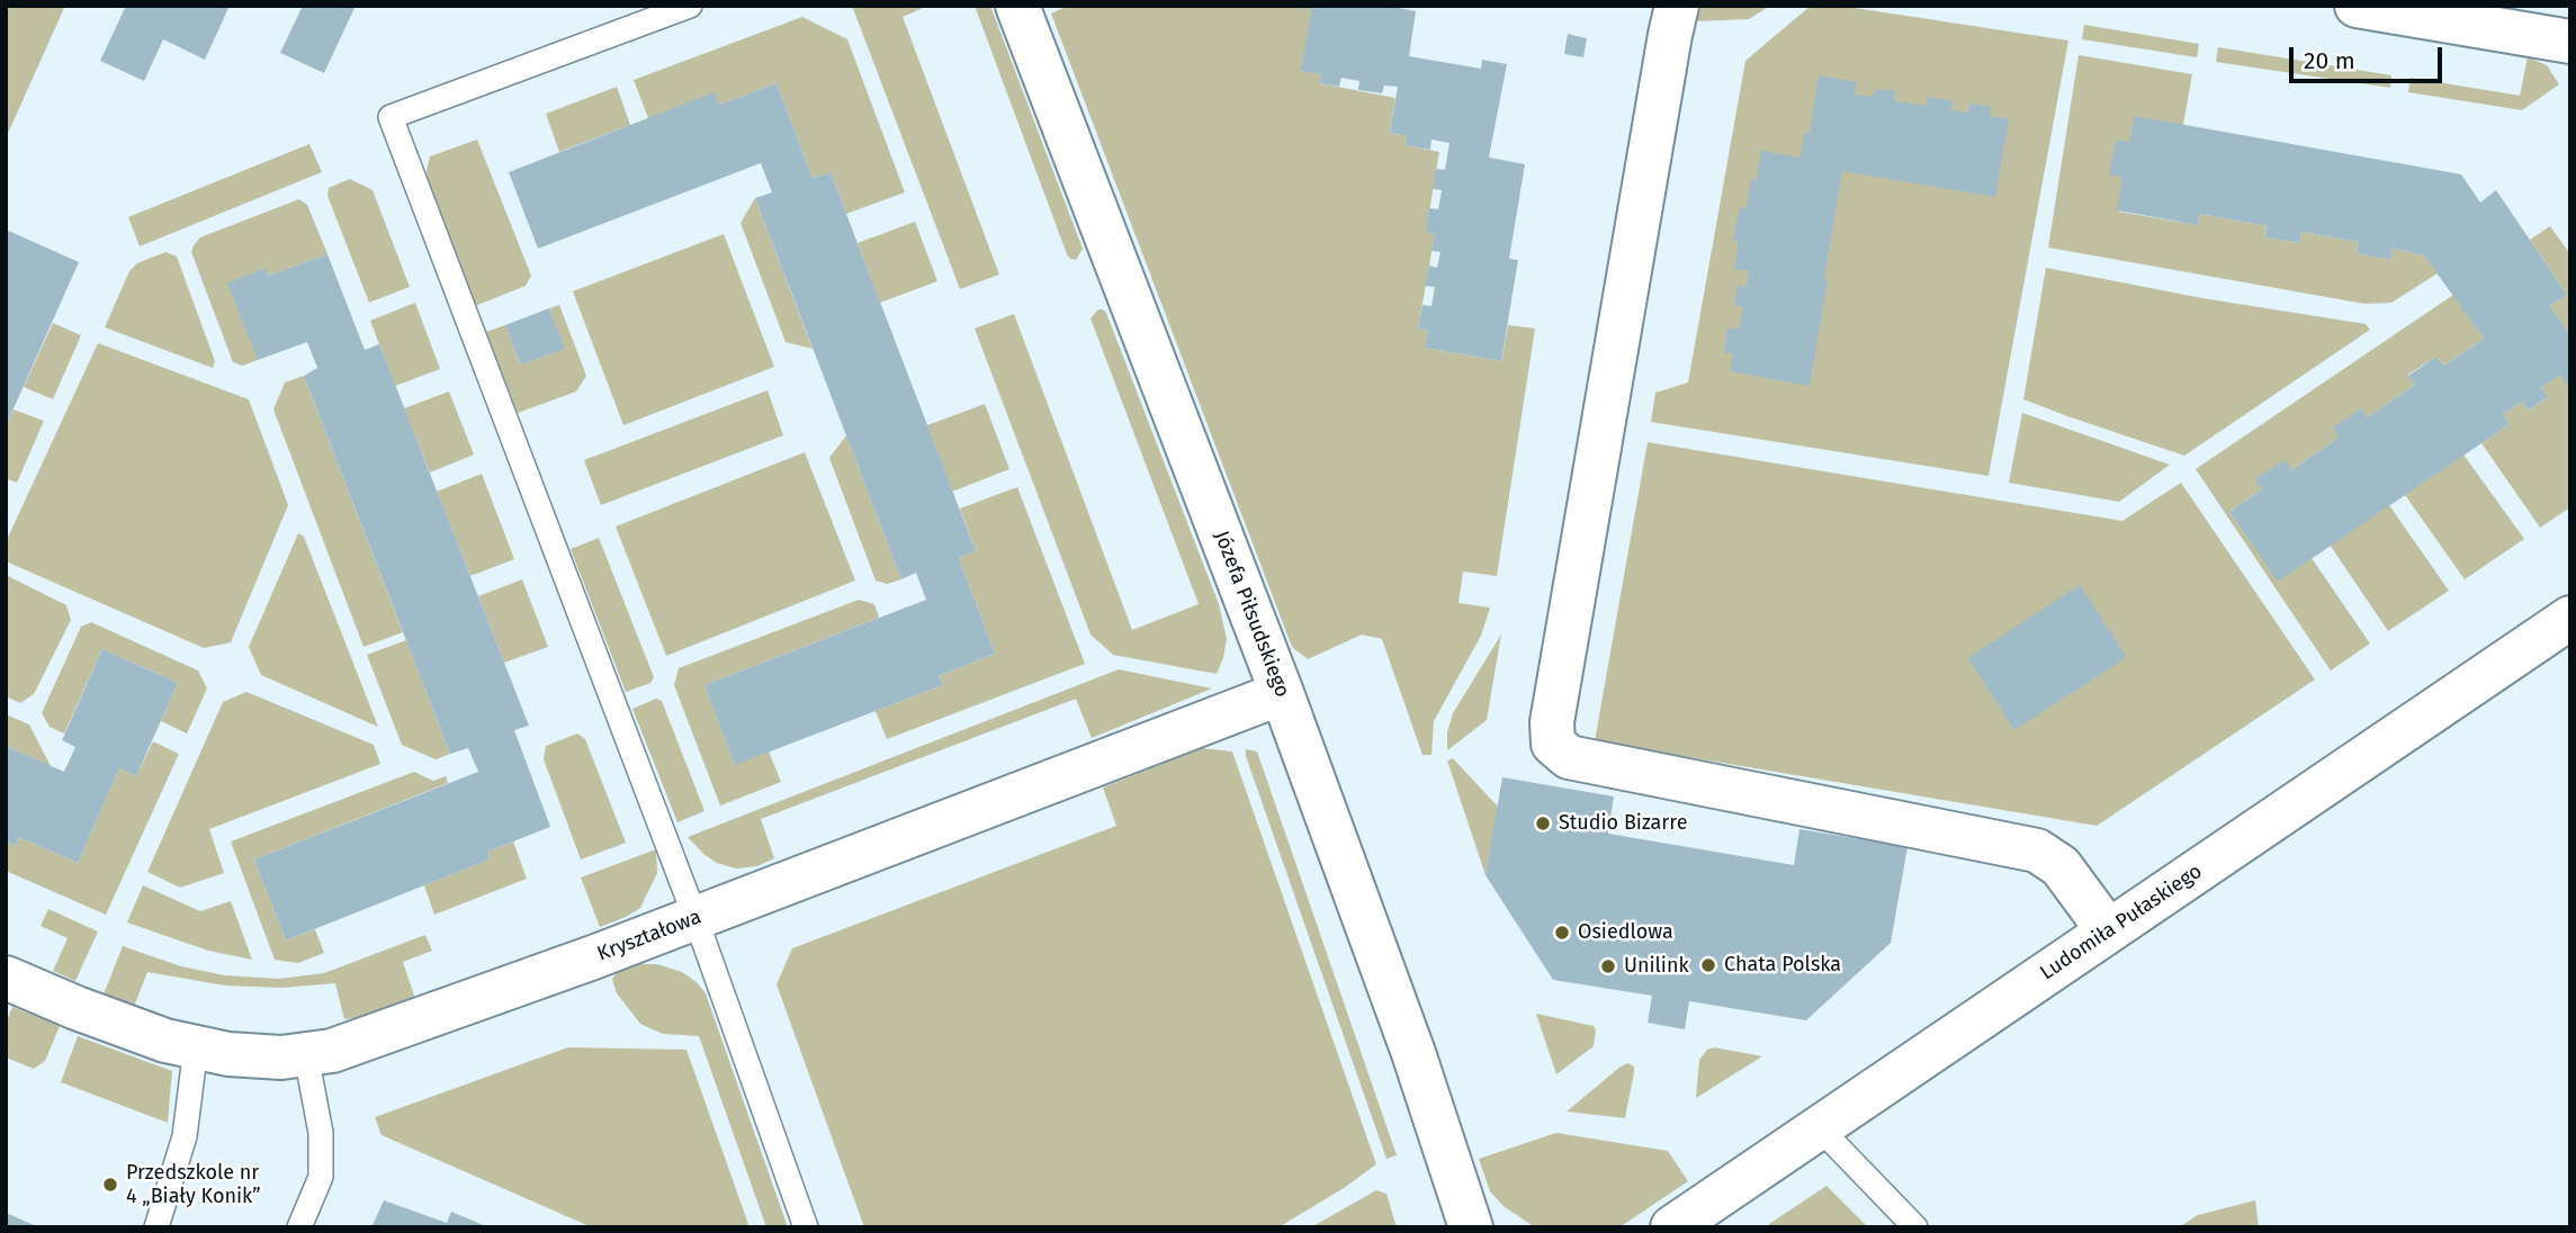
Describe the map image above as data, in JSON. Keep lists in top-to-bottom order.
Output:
{
  "streets": {
    "street": ["Józefa Piłsudskiego", "Ludomiła Pułaskiego", "Kryształowa"]
  },
  "crossings": [
    ["Józefa Piłsudskiego", "Kryształowa"]
  ],
  "places": [
    "Studio Bizarre",
    "Osiedlowa",
    "Chata Polska",
    "Unilink",
    "Przedszkole nr 4 „Biały Konik”"
  ],
  "scale_bar": "20 m"
}
